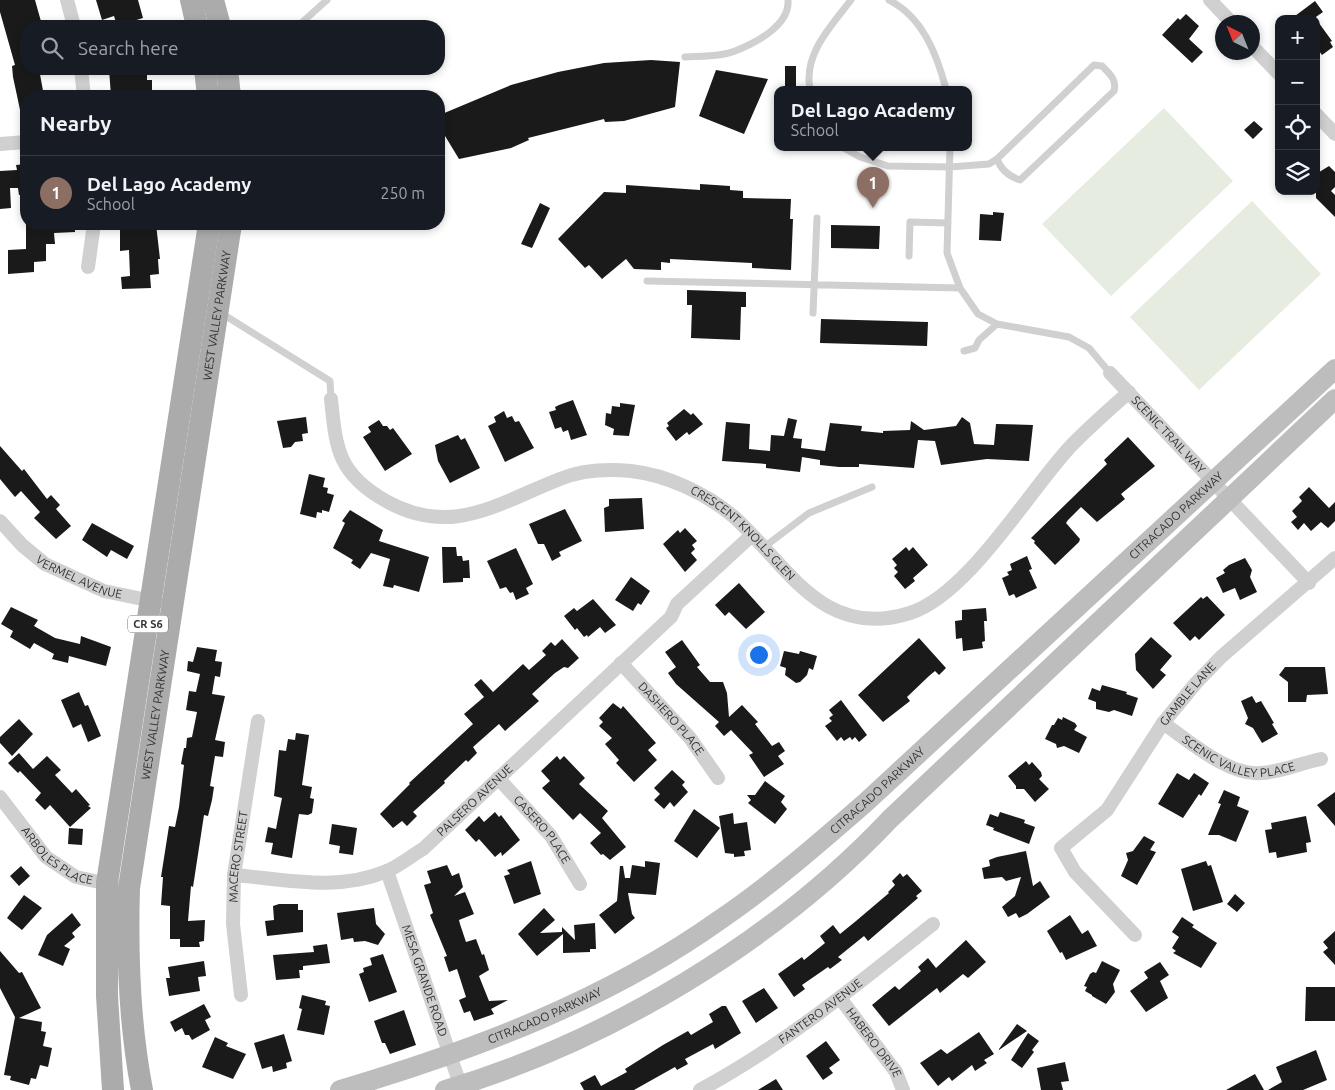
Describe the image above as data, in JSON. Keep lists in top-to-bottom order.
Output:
{
  "streets": {
    "main road": ["WEST VALLEY PARKWAY", "CR S6"],
    "street": [
      "SCENIC TRAIL WAY",
      "CITRACADO PARKWAY",
      "CRESCENT KNOLLS GLEN",
      "VERMEL AVENUE",
      "GAMBLE LANE",
      "DASHERO PLACE",
      "SCENIC VALLEY PLACE",
      "PALSERO AVENUE",
      "CASERO PLACE",
      "ARBOLES PLACE",
      "MACERO STREET",
      "MESA GRANDE ROAD",
      "FANTERO AVENUE",
      "HABERO DRIVE"
    ]
  },
  "crossings": [
    ["WEST VALLEY PARKWAY", "VERMEL AVENUE"],
    ["WEST VALLEY PARKWAY", "ARBOLES PLACE"],
    ["SCENIC TRAIL WAY", "CITRACADO PARKWAY"],
    ["SCENIC TRAIL WAY", "CRESCENT KNOLLS GLEN"],
    ["SCENIC TRAIL WAY", "GAMBLE LANE"],
    ["CITRACADO PARKWAY", "MESA GRANDE ROAD"],
    ["CRESCENT KNOLLS GLEN", "PALSERO AVENUE"],
    ["GAMBLE LANE", "SCENIC VALLEY PLACE"],
    ["DASHERO PLACE", "PALSERO AVENUE"],
    ["PALSERO AVENUE", "CASERO PLACE"],
    ["PALSERO AVENUE", "MACERO STREET"],
    ["PALSERO AVENUE", "MESA GRANDE ROAD"],
    ["FANTERO AVENUE", "HABERO DRIVE"]
  ],
  "north": "top left",
  "page": {
    "map_buttons": ["+", "−"],
    "search": "Search here",
    "popup": ["Del Lago Academy", "School"],
    "heading": "Nearby",
    "list": [
      {
        "mark": "1",
        "name": "Del Lago Academy",
        "note": "School",
        "value": "250 m"
      }
    ],
    "pins": "1"
  }
}
